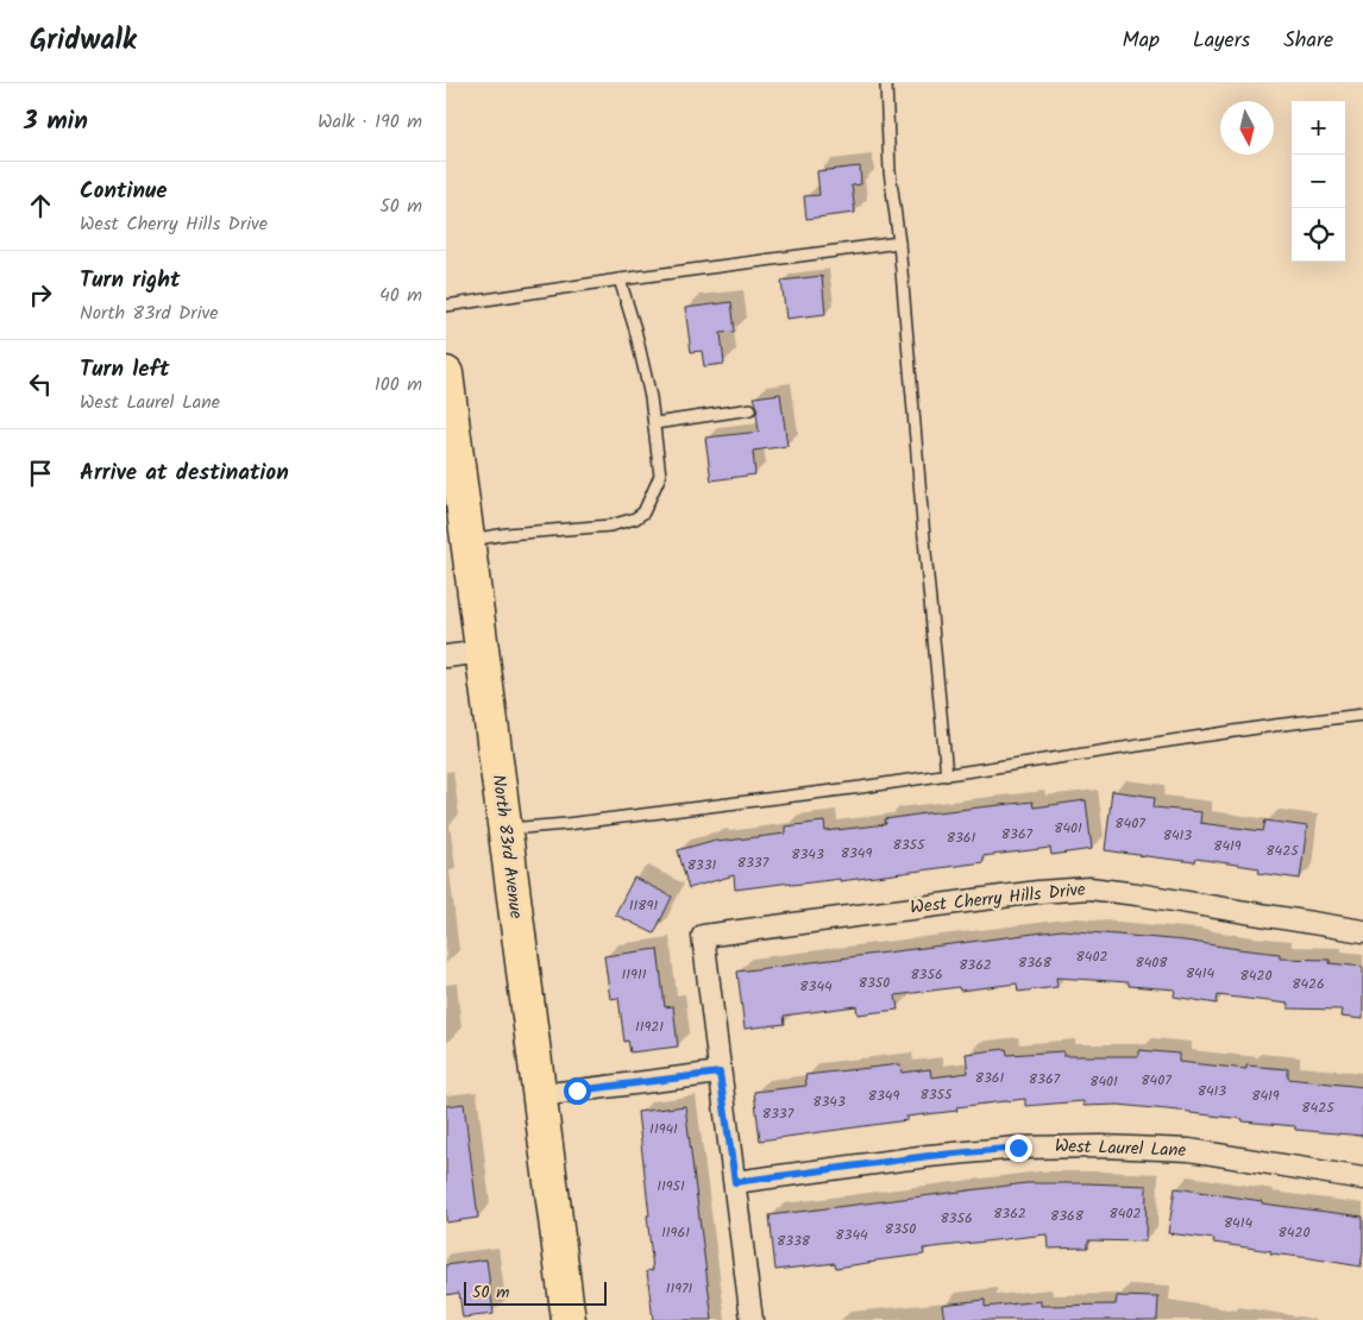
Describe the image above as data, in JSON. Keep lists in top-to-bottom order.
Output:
{
  "streets": {
    "main road": ["North 83rd Avenue"],
    "street": ["West Cherry Hills Drive", "West Laurel Lane"]
  },
  "house_numbers": [
    "8407",
    "8401",
    "8367",
    "8413",
    "8361",
    "8355",
    "8419",
    "8425",
    "8349",
    "8343",
    "8337",
    "8331",
    "11891",
    "8402",
    "8368",
    "8408",
    "8362",
    "8414",
    "11911",
    "8356",
    "8420",
    "8350",
    "8426",
    "8344",
    "11921",
    "8361",
    "8367",
    "8407",
    "8401",
    "8413",
    "8355",
    "8349",
    "8419",
    "8343",
    "8425",
    "8337",
    "11941",
    "11951",
    "8362",
    "8402",
    "8368",
    "8356",
    "8414",
    "8350",
    "11961",
    "8420",
    "8344",
    "8338",
    "11971"
  ],
  "scale_bar": "50 m",
  "north": "bottom",
  "page": {
    "header": "Gridwalk",
    "nav": ["Map", "Layers", "Share"],
    "heading": ["3 min", "Walk · 190 m"],
    "map_buttons": ["+", "−"],
    "list": [
      ["Continue", "West Cherry Hills Drive", "50 m"],
      ["Turn right", "North 83rd Drive", "40 m"],
      ["Turn left", "West Laurel Lane", "100 m"],
      "Arrive at destination"
    ],
    "scale": "50 m"
  }
}
